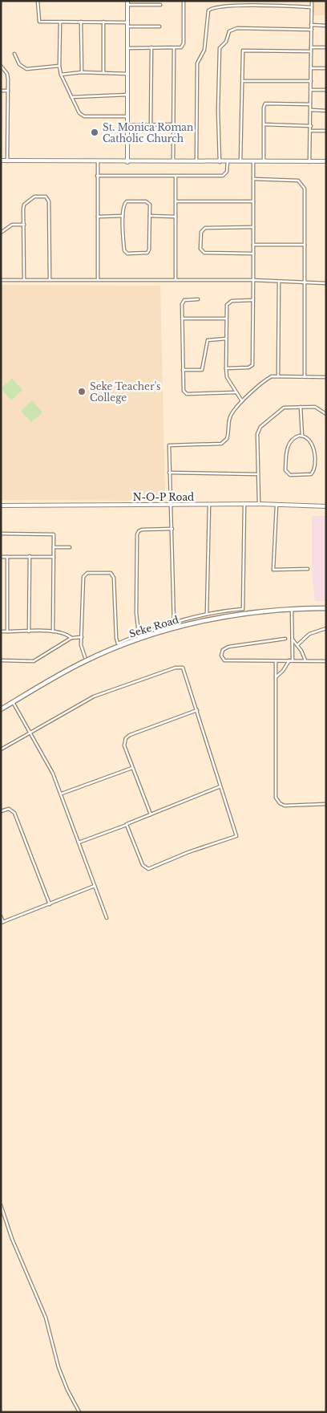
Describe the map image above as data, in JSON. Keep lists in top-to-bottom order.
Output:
{
  "streets": {
    "main road": ["Seke Road"],
    "street": ["N-O-P Road"]
  },
  "places": ["St. Monica Roman Catholic Church", "Seke Teacher's College"]
}
